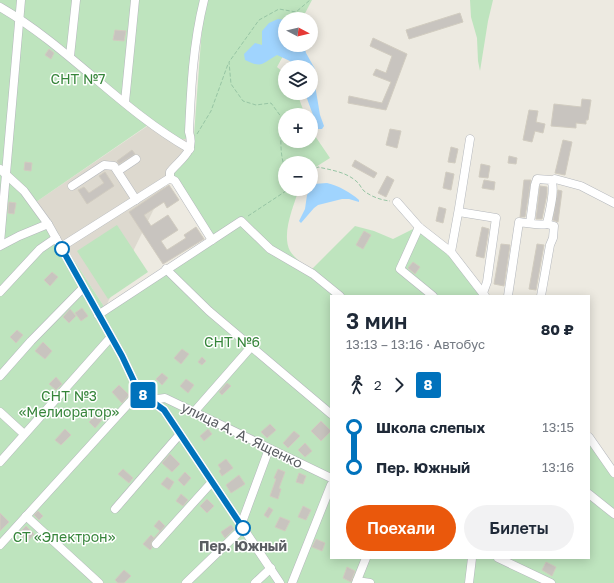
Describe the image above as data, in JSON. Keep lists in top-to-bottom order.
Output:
{
  "streets": {
    "street": ["улица А. А. Ященко"]
  },
  "parks": [
    "СНТ №7",
    "СНТ №6",
    "СНТ №3 «Мелиоратор»",
    "СТ «Электрон»"
  ],
  "places": ["Пер. Южный"],
  "lines": ["bus line 8"],
  "north": "right",
  "page": {
    "on_map": "8",
    "map_buttons": ["+", "−"],
    "heading": ["3 мин", "13:13 – 13:16 · Автобус", "80 ₽"],
    "legs": ["2", "8"],
    "list": [
      {
        "name": "Школа слепых",
        "value": "13:15"
      },
      {
        "name": "Пер. Южный",
        "value": "13:16"
      }
    ],
    "buttons": ["Поехали", "Билеты"]
  }
}
